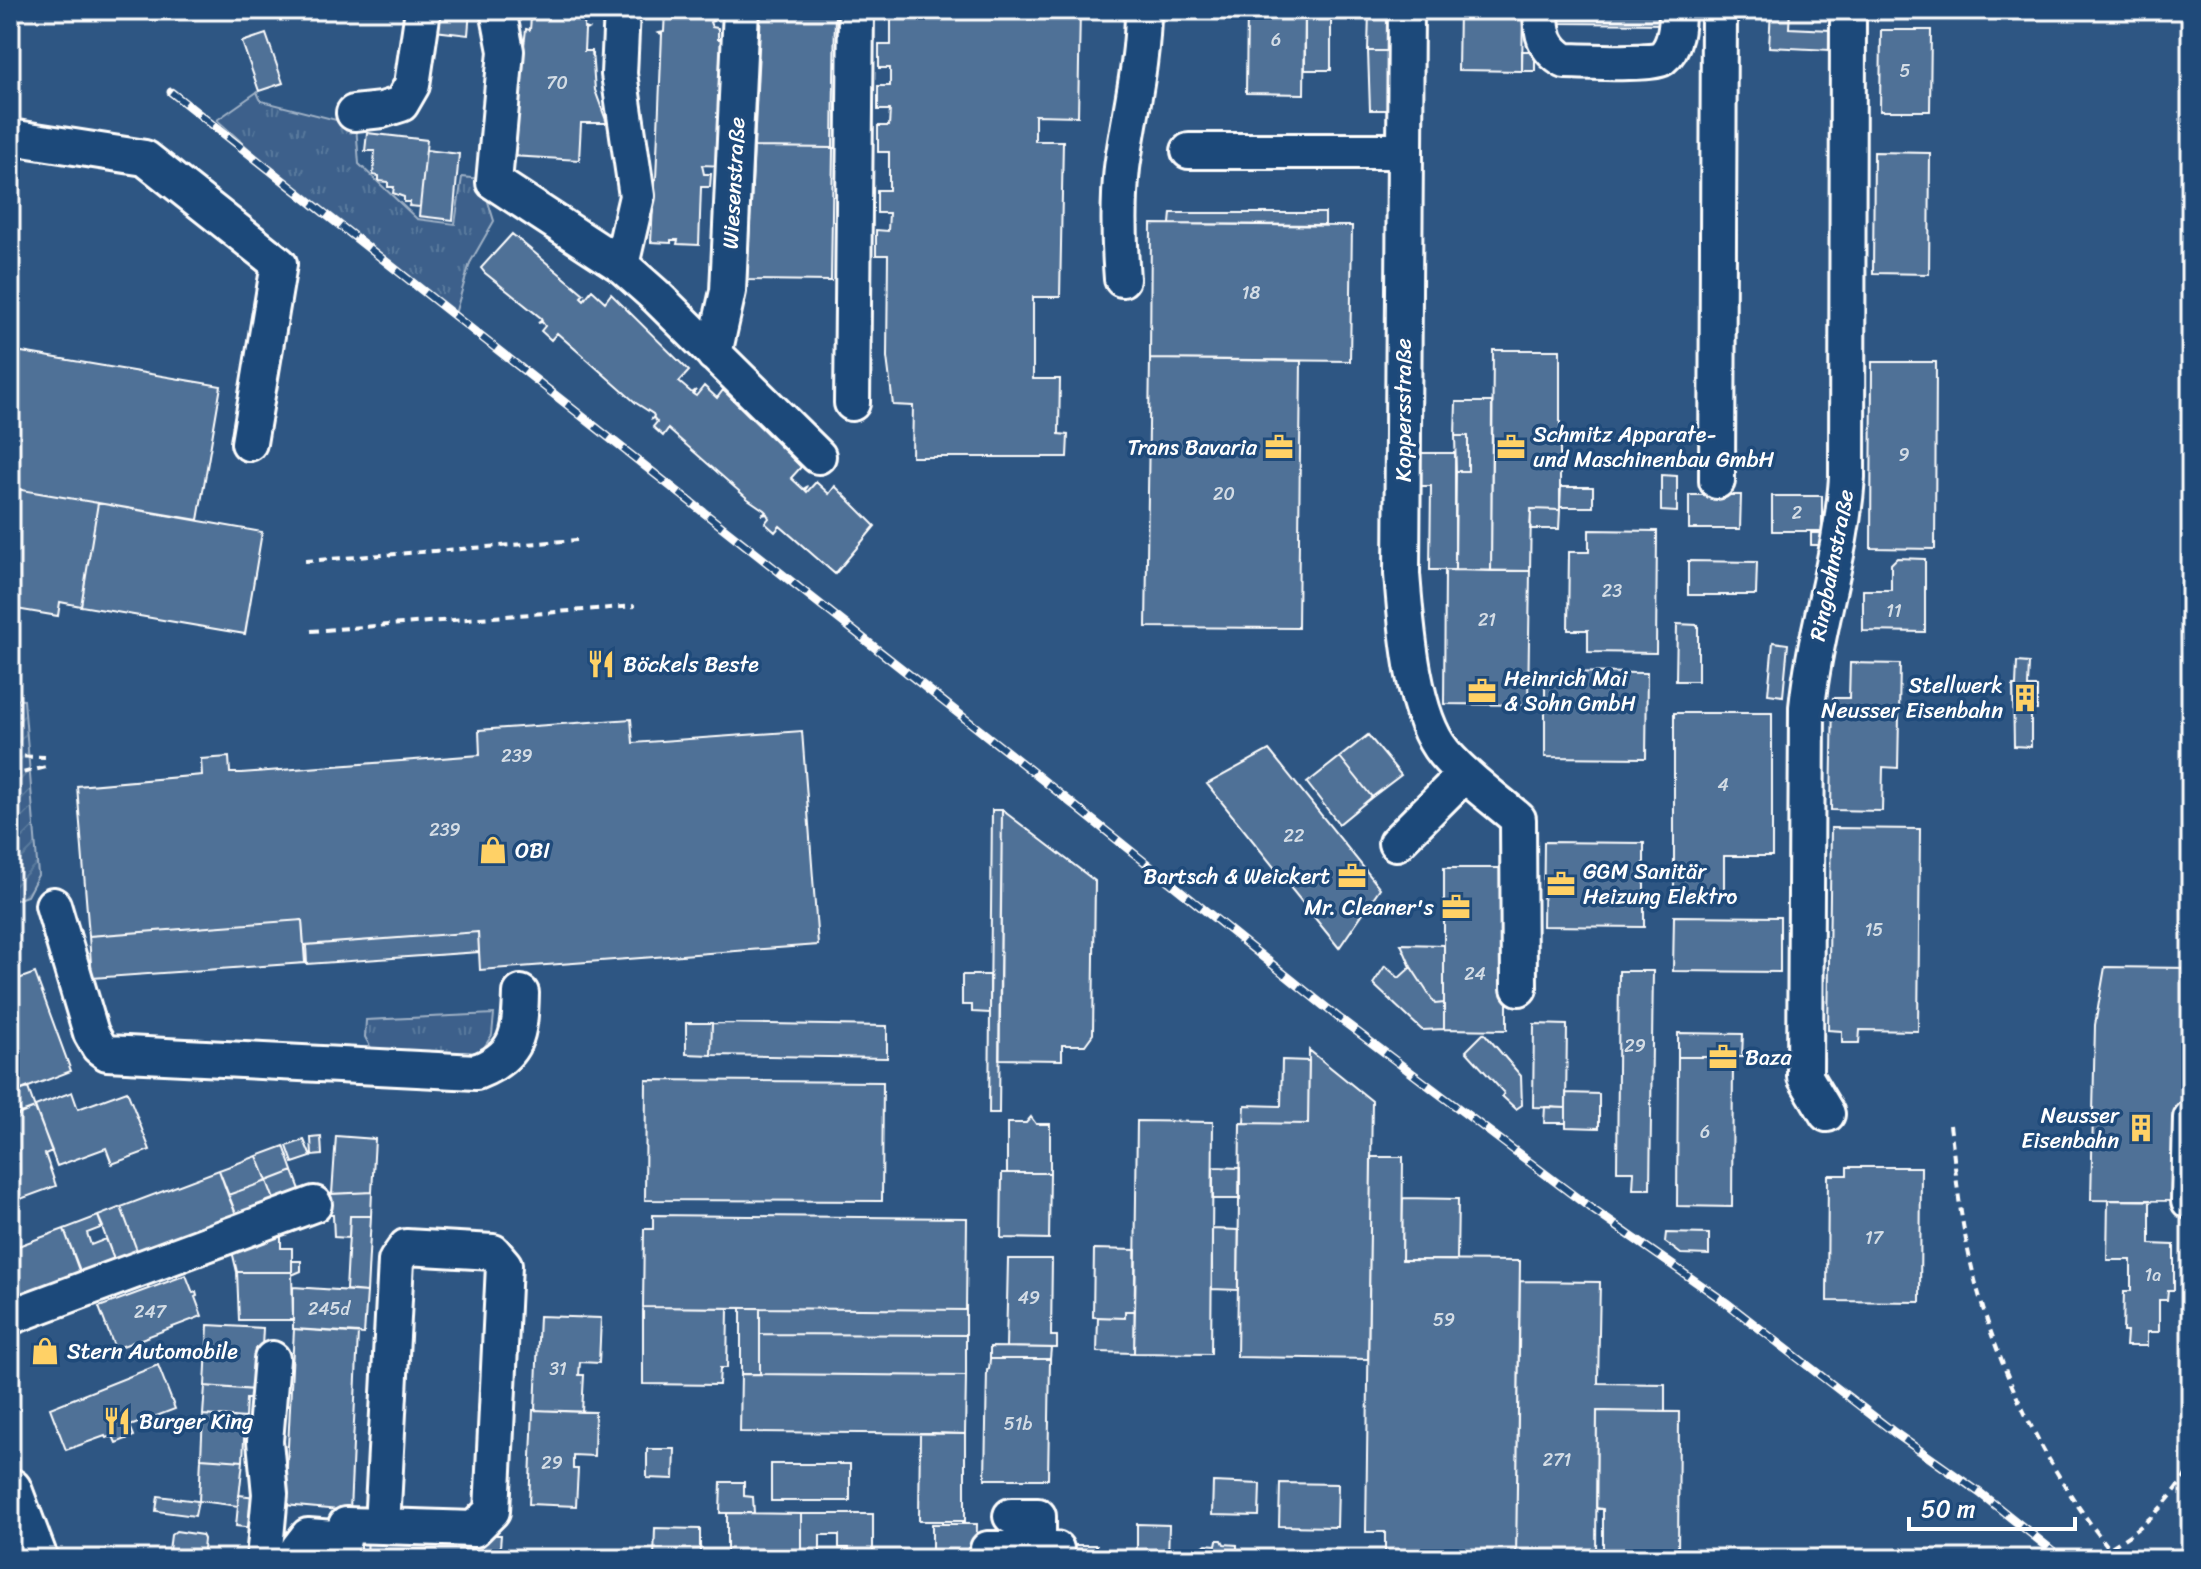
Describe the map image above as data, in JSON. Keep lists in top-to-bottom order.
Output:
{
  "streets": {
    "street": ["Wiesenstraße", "Koppersstraße", "Ringbahnstraße"]
  },
  "places": {
    "office": [
      "Trans Bavaria",
      "Schmitz Apparate- und Maschinenbau GmbH",
      "Heinrich Mai & Sohn GmbH",
      "Bartsch & Weickert",
      "GGM Sanitär Heizung Elektro",
      "Mr. Cleaner's",
      "Baza"
    ],
    "restaurant": ["Böckels Beste", "Burger King"],
    "building": ["Stellwerk Neusser Eisenbahn", "Neusser Eisenbahn"],
    "shop": ["OBI", "Stern Automobile"]
  },
  "house_numbers": [
    "6",
    "5",
    "70",
    "18",
    "9",
    "20",
    "2",
    "23",
    "11",
    "21",
    "239",
    "4",
    "239",
    "22",
    "15",
    "24",
    "29",
    "6",
    "17",
    "1a",
    "49",
    "245d",
    "247",
    "59",
    "31",
    "51b",
    "271",
    "29"
  ],
  "scale_bar": "50 m"
}
